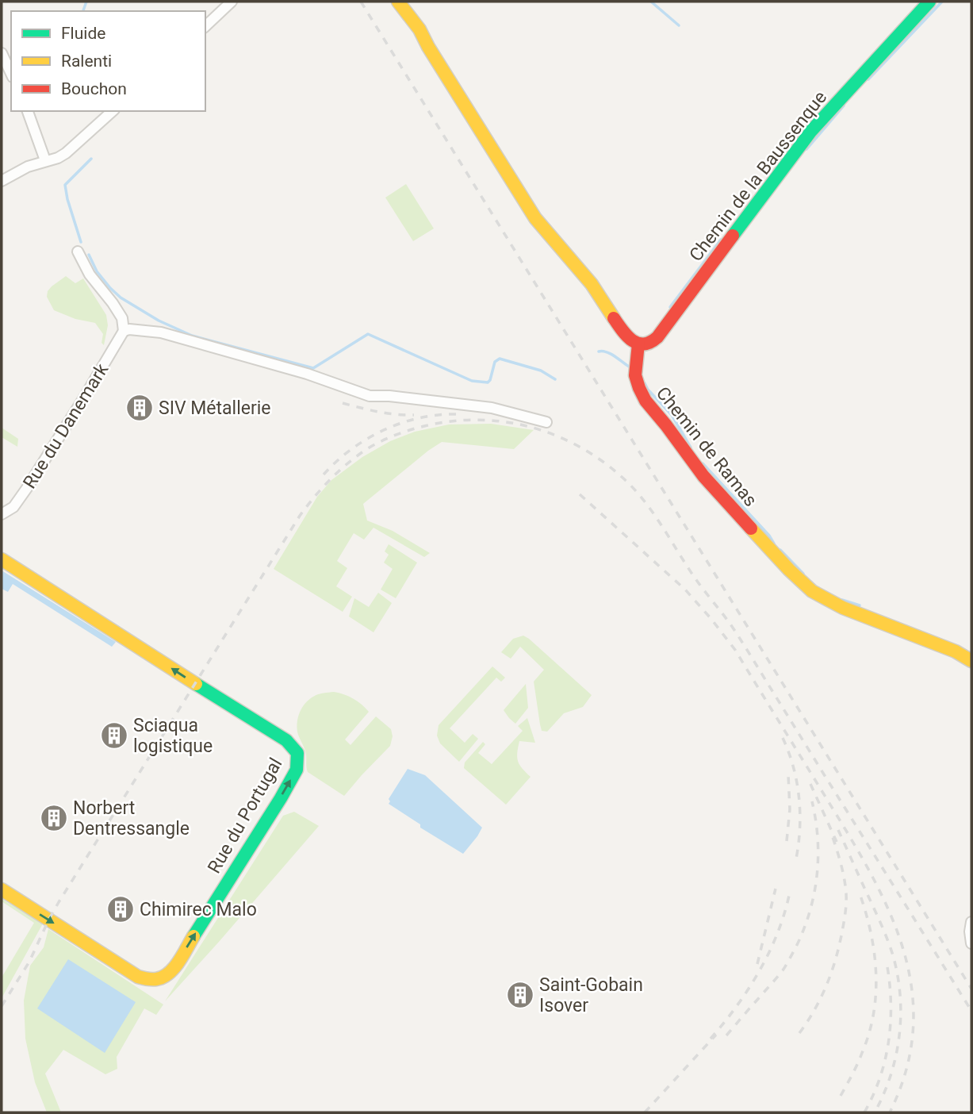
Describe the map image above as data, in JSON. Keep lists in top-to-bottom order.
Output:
{
  "streets": {
    "street": [
      "Chemin de la Baussenque",
      "Rue du Danemark",
      "Chemin de Ramas",
      "Rue du Portugal"
    ]
  },
  "crossings": [
    ["Chemin de la Baussenque", "Chemin de Ramas"]
  ],
  "places": {
    "building": [
      "SIV Métallerie",
      "Sciaqua logistique",
      "Norbert Dentressangle",
      "Chimirec Malo",
      "Saint-Gobain Isover"
    ]
  },
  "legend": ["Fluide", "Ralenti", "Bouchon"]
}
